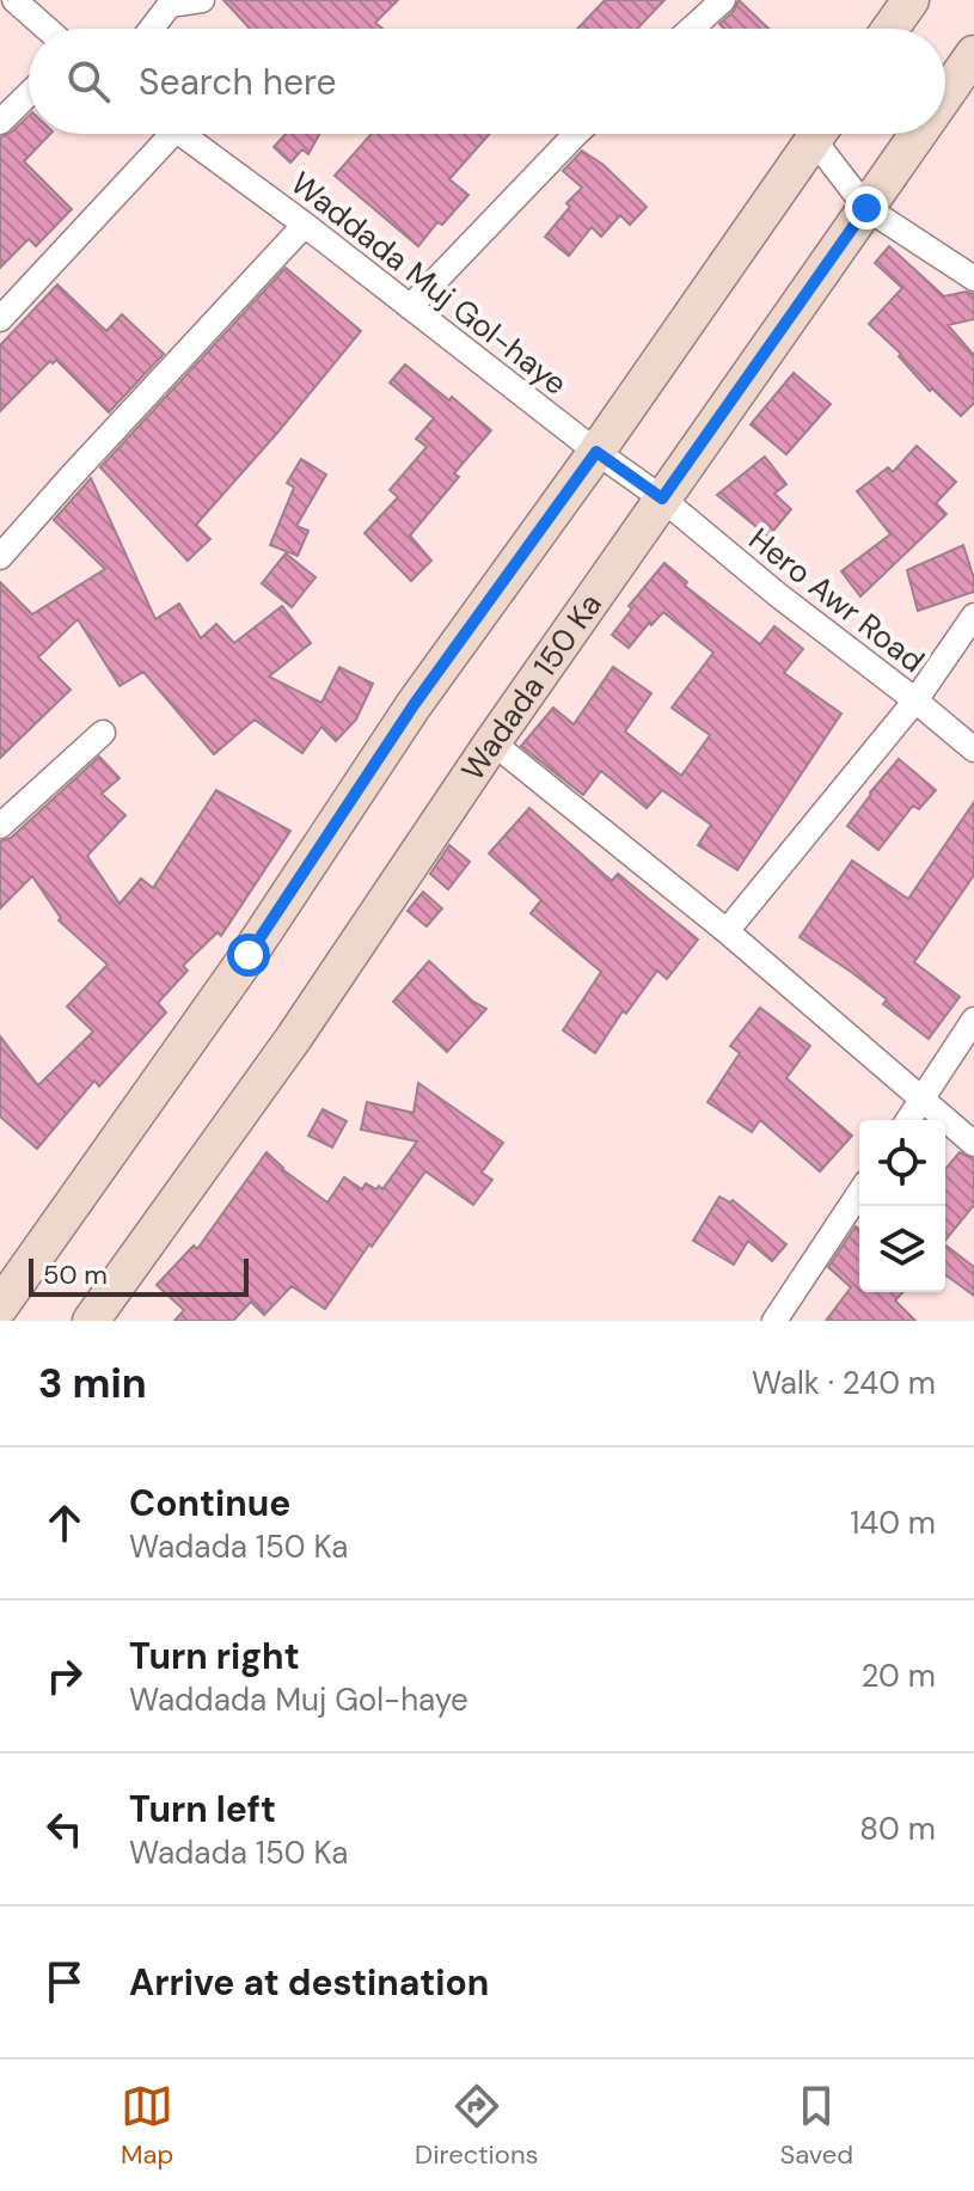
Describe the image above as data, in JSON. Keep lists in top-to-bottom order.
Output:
{
  "streets": {
    "street": ["Waddada Muj Gol-haye", "Hero Awr Road", "Wadada 150 Ka"]
  },
  "crossings": [
    ["Waddada Muj Gol-haye", "Hero Awr Road"],
    ["Waddada Muj Gol-haye", "Wadada 150 Ka"],
    ["Hero Awr Road", "Wadada 150 Ka"]
  ],
  "scale_bar": "50 m",
  "page": {
    "search": "Search here",
    "scale": "50 m",
    "heading": ["3 min", "Walk · 240 m"],
    "list": [
      ["Continue", "Wadada 150 Ka", "140 m"],
      ["Turn right", "Waddada Muj Gol-haye", "20 m"],
      ["Turn left", "Wadada 150 Ka", "80 m"],
      "Arrive at destination"
    ],
    "nav": ["Map", "Directions", "Saved"]
  }
}
